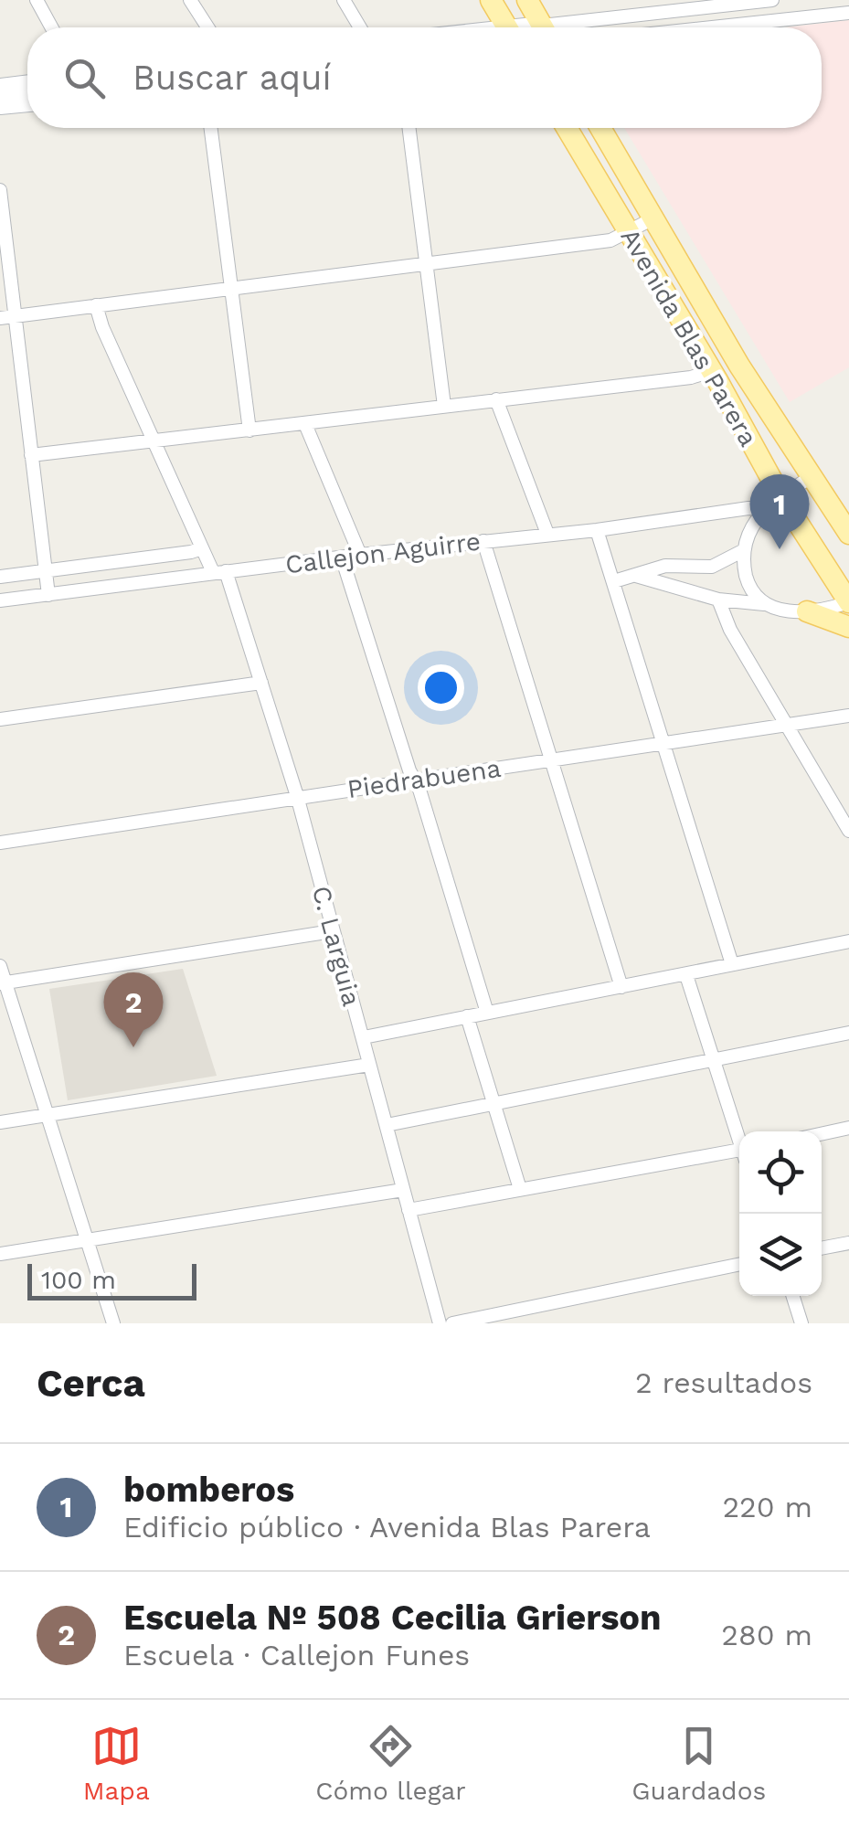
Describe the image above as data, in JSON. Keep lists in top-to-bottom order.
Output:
{
  "streets": {
    "main road": ["Avenida Blas Parera"],
    "street": ["Callejon Aguirre", "Piedrabuena", "C. Larguia"]
  },
  "crossings": [
    ["Avenida Blas Parera", "Callejon Aguirre"],
    ["Callejon Aguirre", "C. Larguia"],
    ["Piedrabuena", "C. Larguia"]
  ],
  "scale_bar": "100 m",
  "page": {
    "search": "Buscar aquí",
    "pins": ["1", "2"],
    "scale": "100 m",
    "heading": ["Cerca", "2 resultados"],
    "list": [
      {
        "mark": "1",
        "name": "bomberos",
        "note": "Edificio público · Avenida Blas Parera",
        "value": "220 m"
      },
      {
        "mark": "2",
        "name": "Escuela Nº 508 Cecilia Grierson",
        "note": "Escuela · Callejon Funes",
        "value": "280 m"
      }
    ],
    "nav": ["Mapa", "Cómo llegar", "Guardados"]
  }
}
